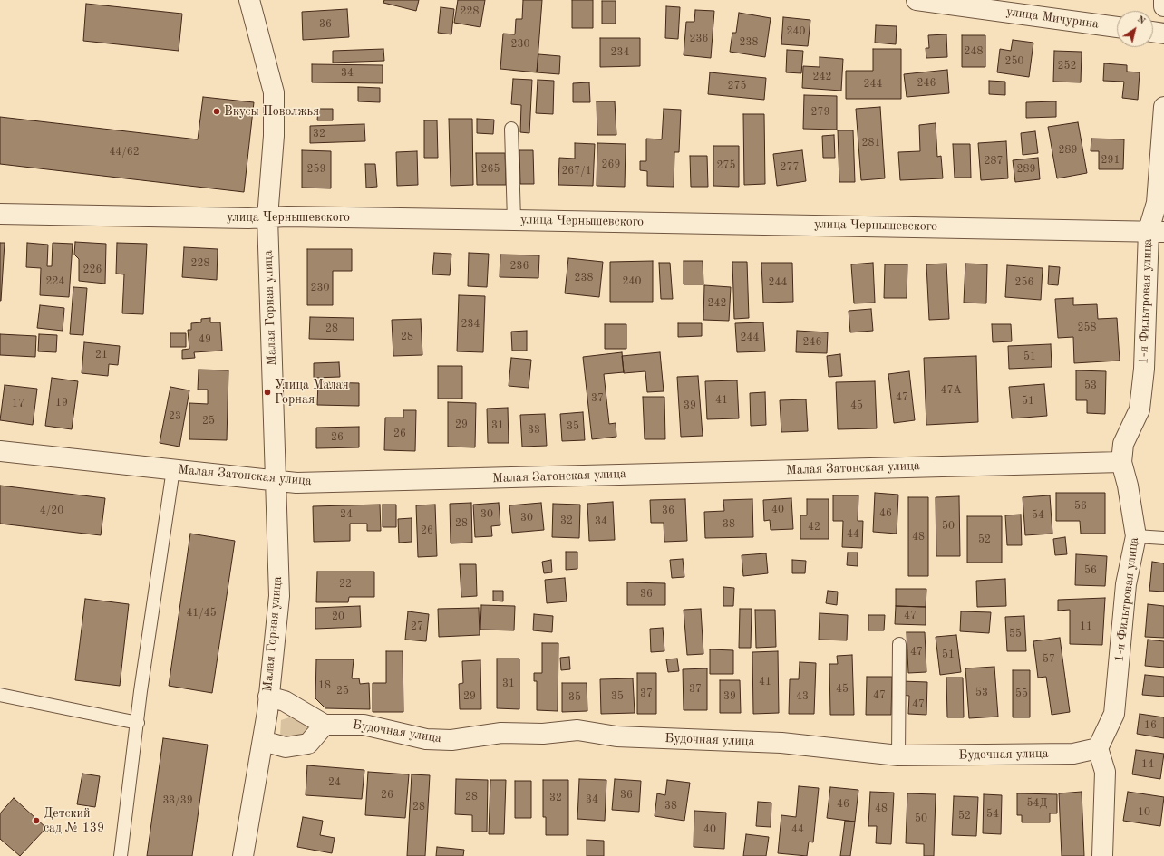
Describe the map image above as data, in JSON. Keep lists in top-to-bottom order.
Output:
{
  "streets": {
    "street": [
      "улица Мичурина",
      "улица Чернышевского",
      "1-я Фильтровая улица",
      "Малая Горная улица",
      "Малая Затонская улица",
      "Будочная улица"
    ]
  },
  "crossings": [
    ["улица Чернышевского", "1-я Фильтровая улица"],
    ["улица Чернышевского", "Малая Горная улица"],
    ["1-я Фильтровая улица", "Малая Затонская улица"],
    ["1-я Фильтровая улица", "Будочная улица"],
    ["Малая Горная улица", "Малая Затонская улица"]
  ],
  "places": ["Вкусы Поволжья", "Улица Малая Горная", "Детский сад № 139"],
  "house_numbers": [
    "228",
    "36",
    "240",
    "236",
    "238",
    "230",
    "248",
    "234",
    "250",
    "252",
    "34",
    "242",
    "246",
    "244",
    "275",
    "279",
    "32",
    "281",
    "289",
    "44/62",
    "291",
    "287",
    "269",
    "275",
    "277",
    "259",
    "265",
    "289",
    "267/1",
    "228",
    "236",
    "226",
    "238",
    "224",
    "240",
    "244",
    "256",
    "230",
    "242",
    "234",
    "258",
    "28",
    "28",
    "244",
    "49",
    "246",
    "21",
    "51",
    "53",
    "47А",
    "47",
    "37",
    "41",
    "51",
    "19",
    "17",
    "39",
    "45",
    "23",
    "25",
    "29",
    "31",
    "35",
    "33",
    "26",
    "26",
    "56",
    "40",
    "4/20",
    "36",
    "46",
    "24",
    "30",
    "54",
    "30",
    "32",
    "34",
    "28",
    "38",
    "50",
    "42",
    "26",
    "44",
    "48",
    "52",
    "56",
    "22",
    "36",
    "41/45",
    "47",
    "20",
    "27",
    "11",
    "55",
    "47",
    "51",
    "57",
    "41",
    "31",
    "18",
    "37",
    "45",
    "25",
    "53",
    "37",
    "55",
    "47",
    "29",
    "35",
    "39",
    "43",
    "35",
    "47",
    "16",
    "14",
    "24",
    "26",
    "36",
    "28",
    "32",
    "34",
    "33/39",
    "54Д",
    "46",
    "38",
    "28",
    "48",
    "10",
    "54",
    "52",
    "50",
    "40",
    "44"
  ],
  "north": "top right"
}
